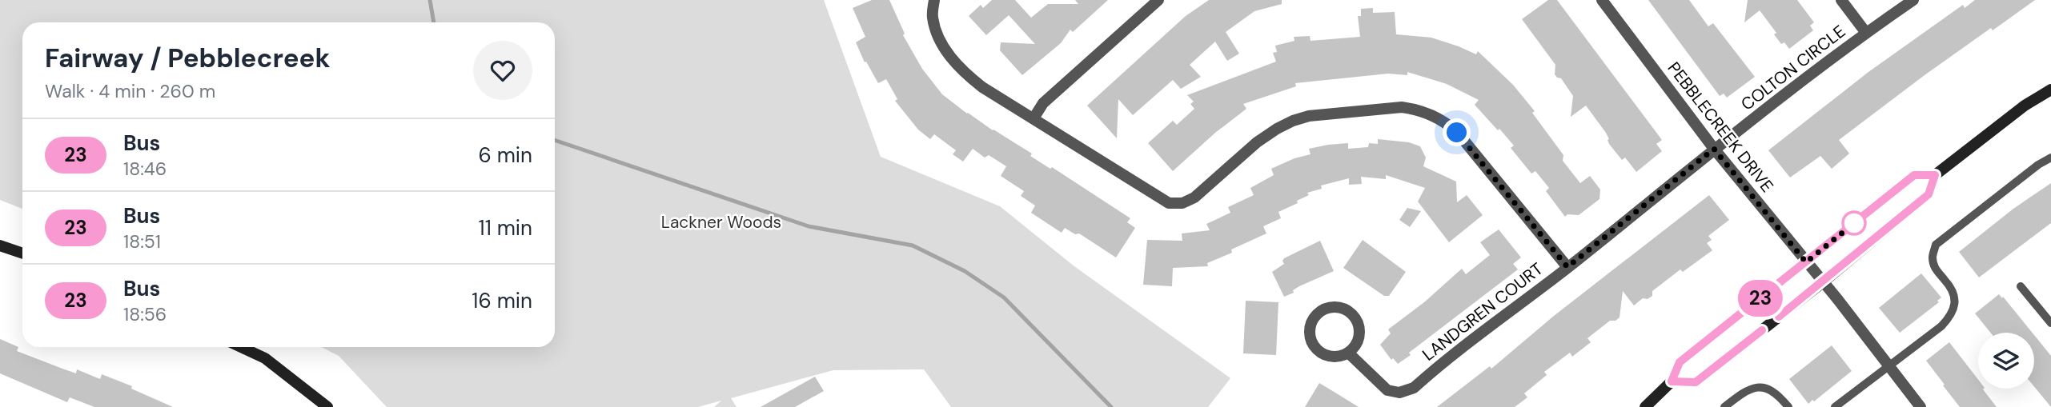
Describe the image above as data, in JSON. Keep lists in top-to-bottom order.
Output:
{
  "streets": {
    "street": ["COLTON CIRCLE", "PEBBLECREEK DRIVE", "LANDGREN COURT"]
  },
  "crossings": [
    ["COLTON CIRCLE", "PEBBLECREEK DRIVE"],
    ["COLTON CIRCLE", "LANDGREN COURT"],
    ["PEBBLECREEK DRIVE", "LANDGREN COURT"]
  ],
  "parks": ["Lackner Woods"],
  "lines": ["bus line 23"],
  "page": {
    "on_map": "23",
    "heading": ["Fairway / Pebblecreek", "Walk · 4 min · 260 m"],
    "list": [
      {
        "mark": "23",
        "name": "Bus",
        "note": "18:46",
        "value": "6 min"
      },
      {
        "mark": "23",
        "name": "Bus",
        "note": "18:51",
        "value": "11 min"
      },
      {
        "mark": "23",
        "name": "Bus",
        "note": "18:56",
        "value": "16 min"
      }
    ]
  }
}
